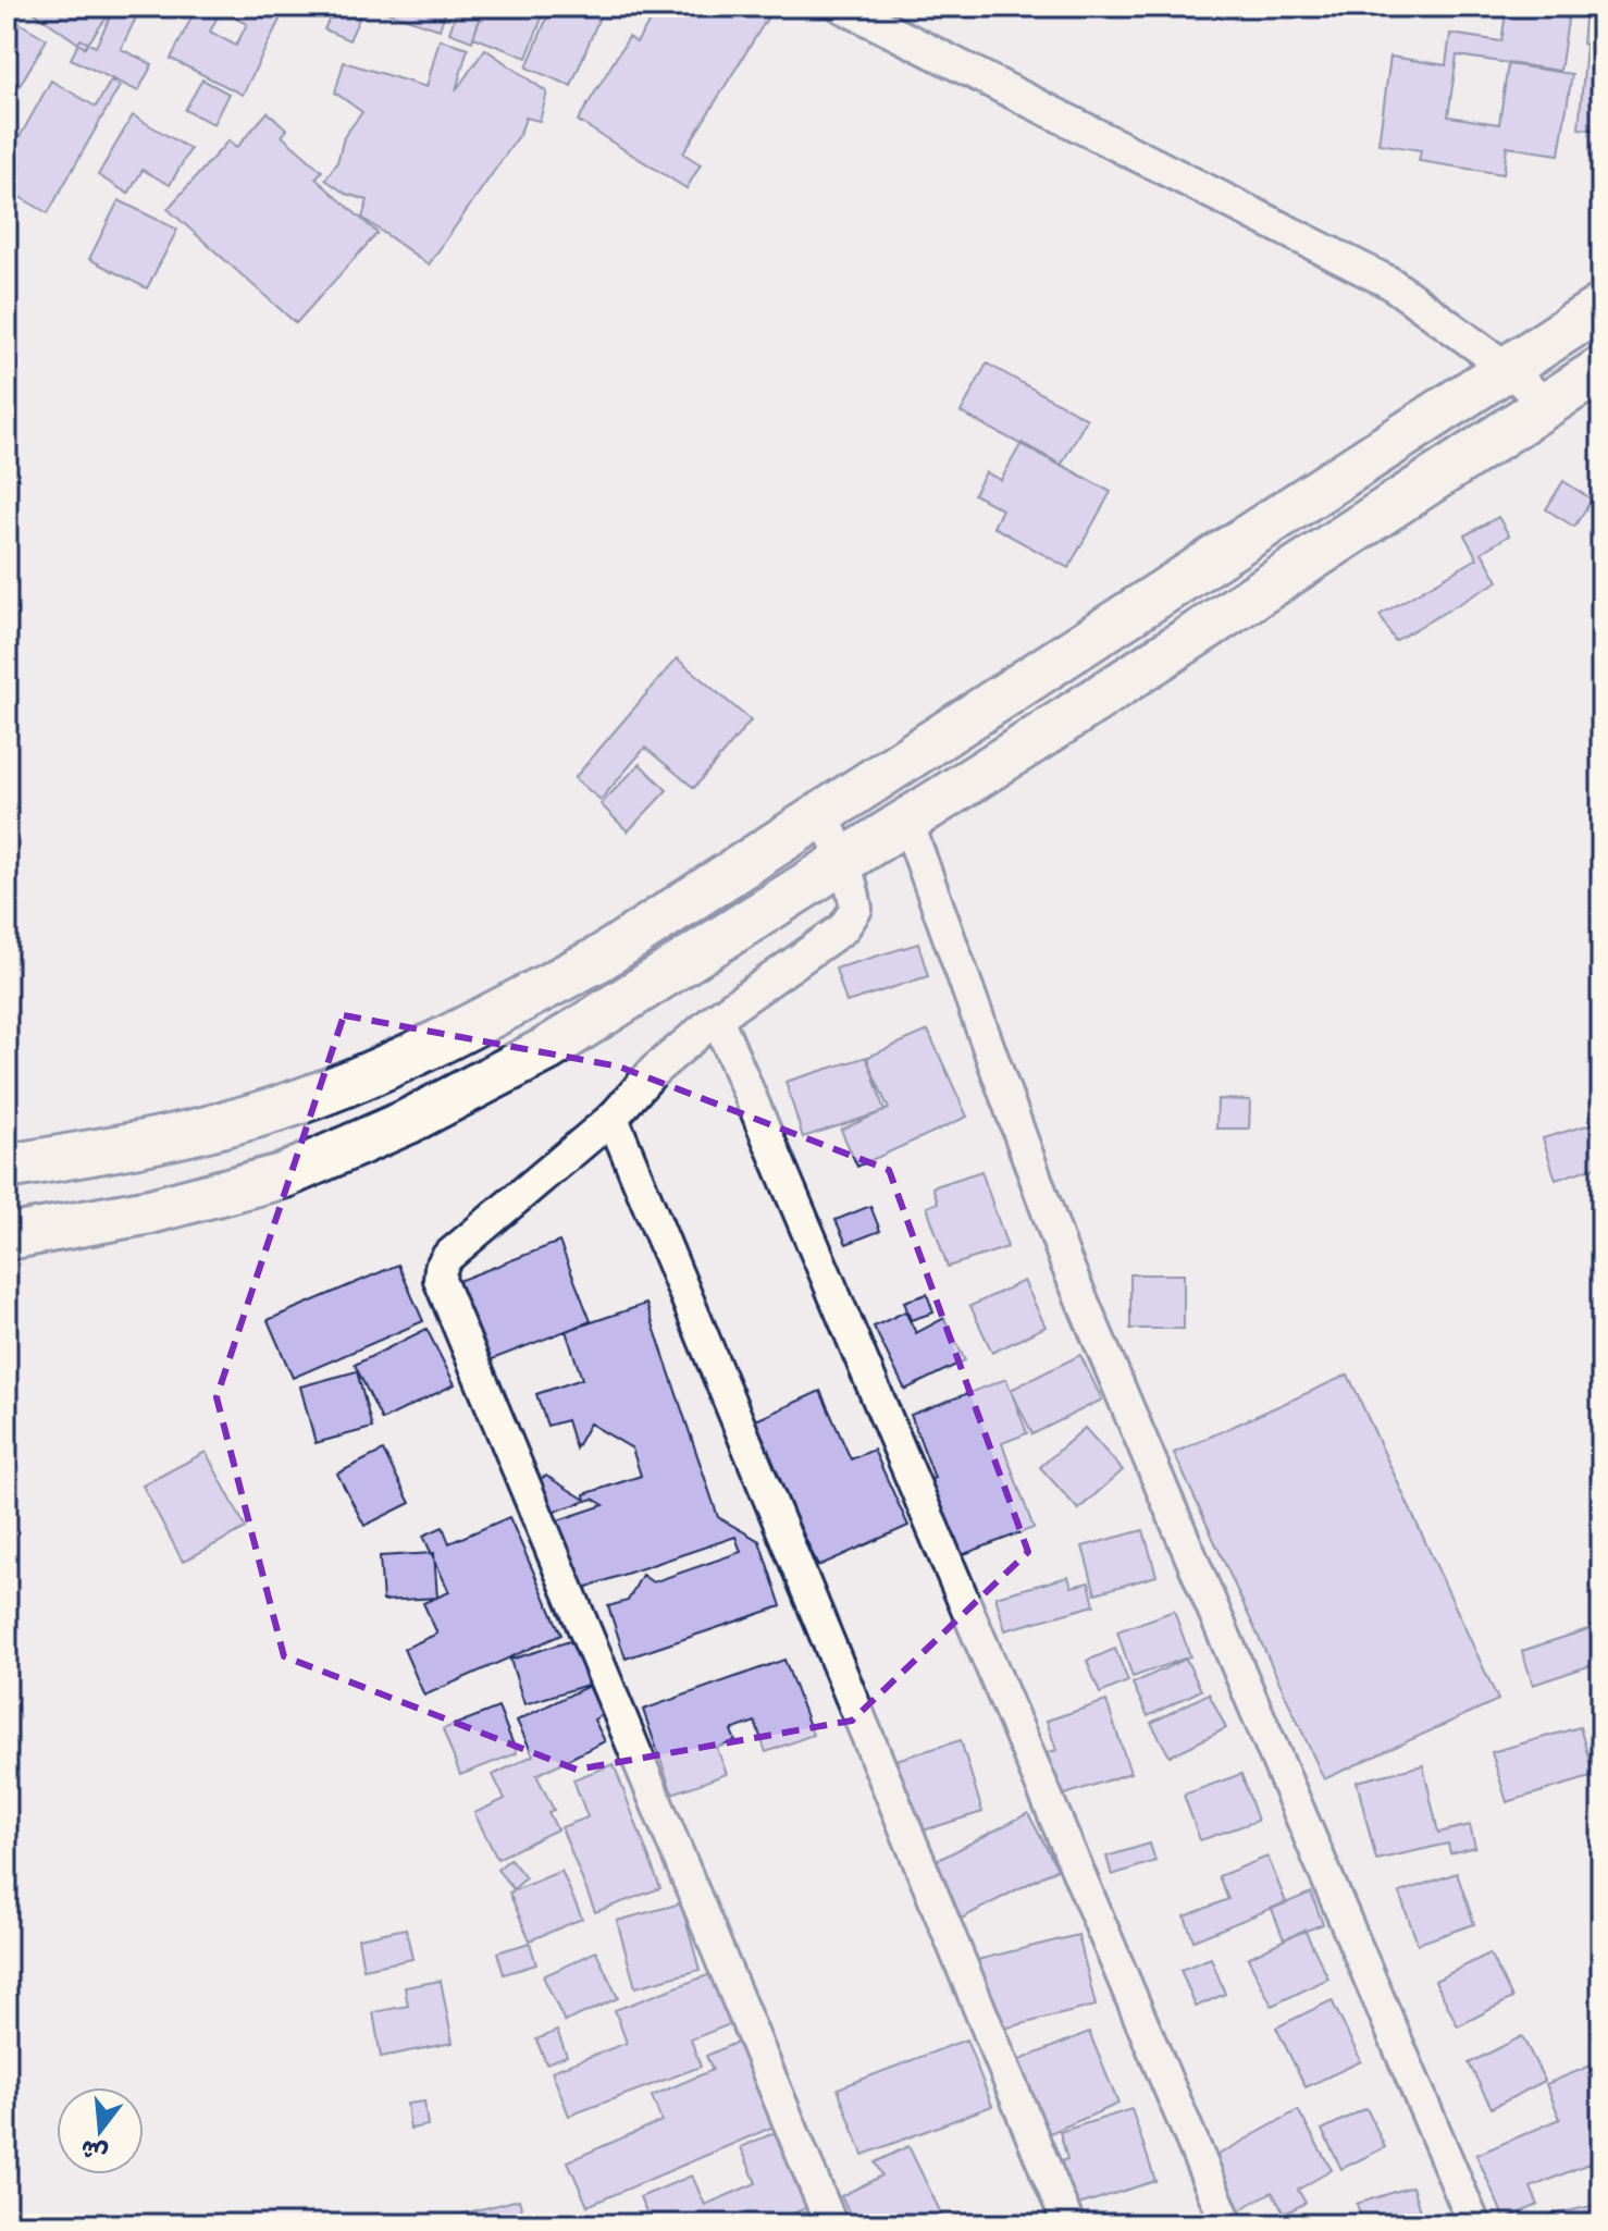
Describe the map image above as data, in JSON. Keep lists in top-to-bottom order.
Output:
{
  "north": "bottom"
}
